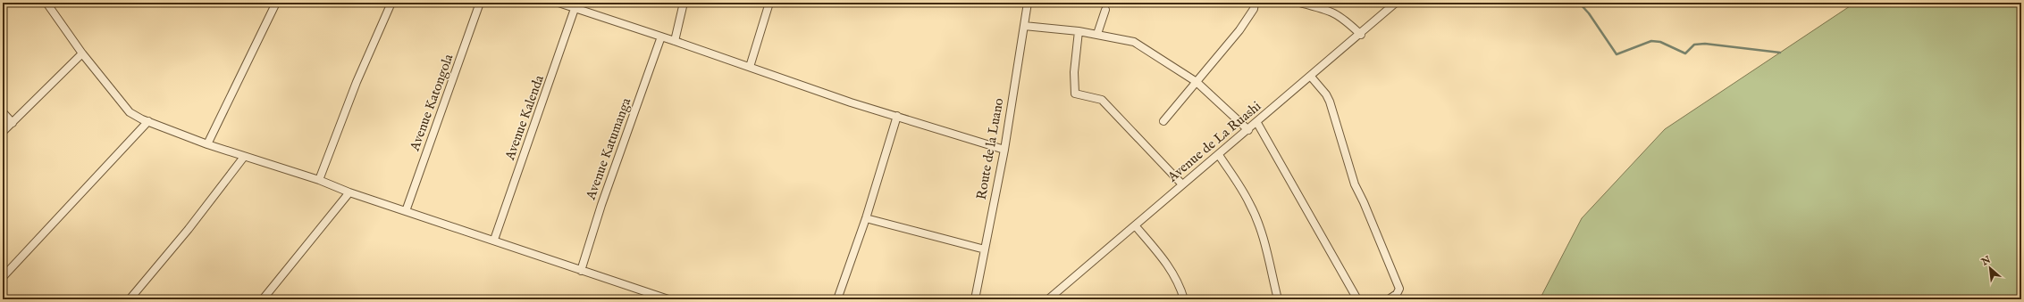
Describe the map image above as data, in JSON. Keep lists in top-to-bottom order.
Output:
{
  "streets": {
    "street": [
      "Avenue Katongola",
      "Avenue Kalenda",
      "Avenue de La Ruashi",
      "Avenue Katumanga",
      "Route de la Luano"
    ]
  },
  "north": "top left"
}
